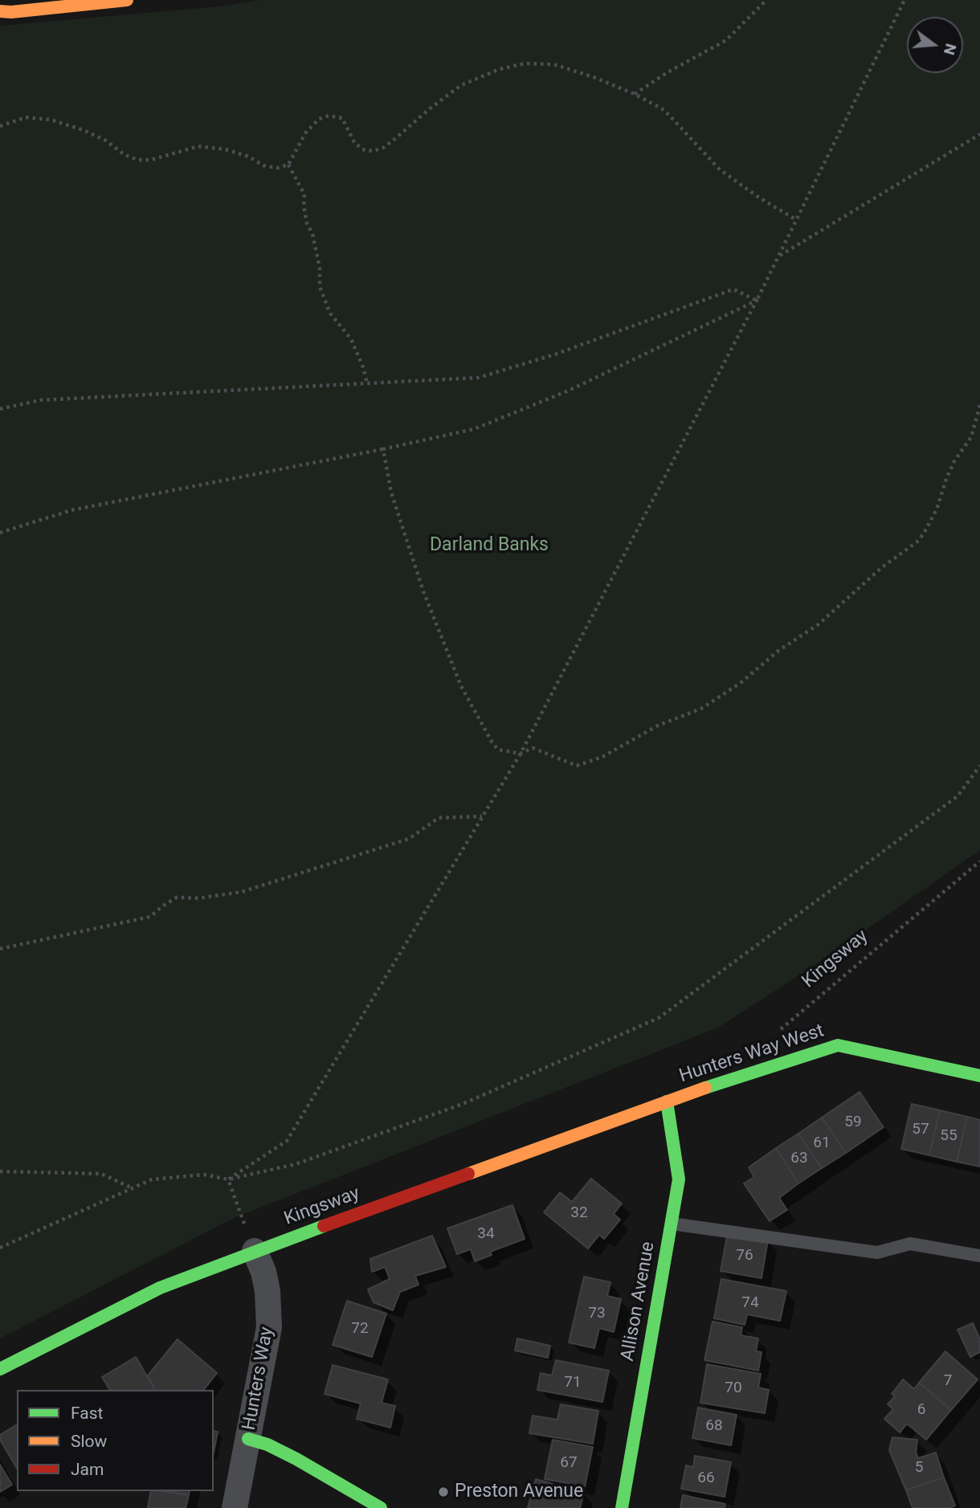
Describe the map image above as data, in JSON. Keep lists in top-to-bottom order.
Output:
{
  "streets": {
    "street": [
      "Kingsway",
      "Hunters Way West",
      "Allison Avenue",
      "Hunters Way"
    ]
  },
  "crossings": [
    ["Kingsway", "Hunters Way West"],
    ["Kingsway", "Allison Avenue"],
    ["Kingsway", "Hunters Way"],
    ["Hunters Way West", "Allison Avenue"]
  ],
  "parks": ["Darland Banks"],
  "places": ["Preston Avenue"],
  "house_numbers": [
    "59",
    "57",
    "55",
    "61",
    "63",
    "32",
    "34",
    "76",
    "74",
    "73",
    "72",
    "7",
    "71",
    "70",
    "6",
    "68",
    "67",
    "5",
    "66"
  ],
  "legend": ["Fast", "Slow", "Jam"],
  "north": "right"
}
